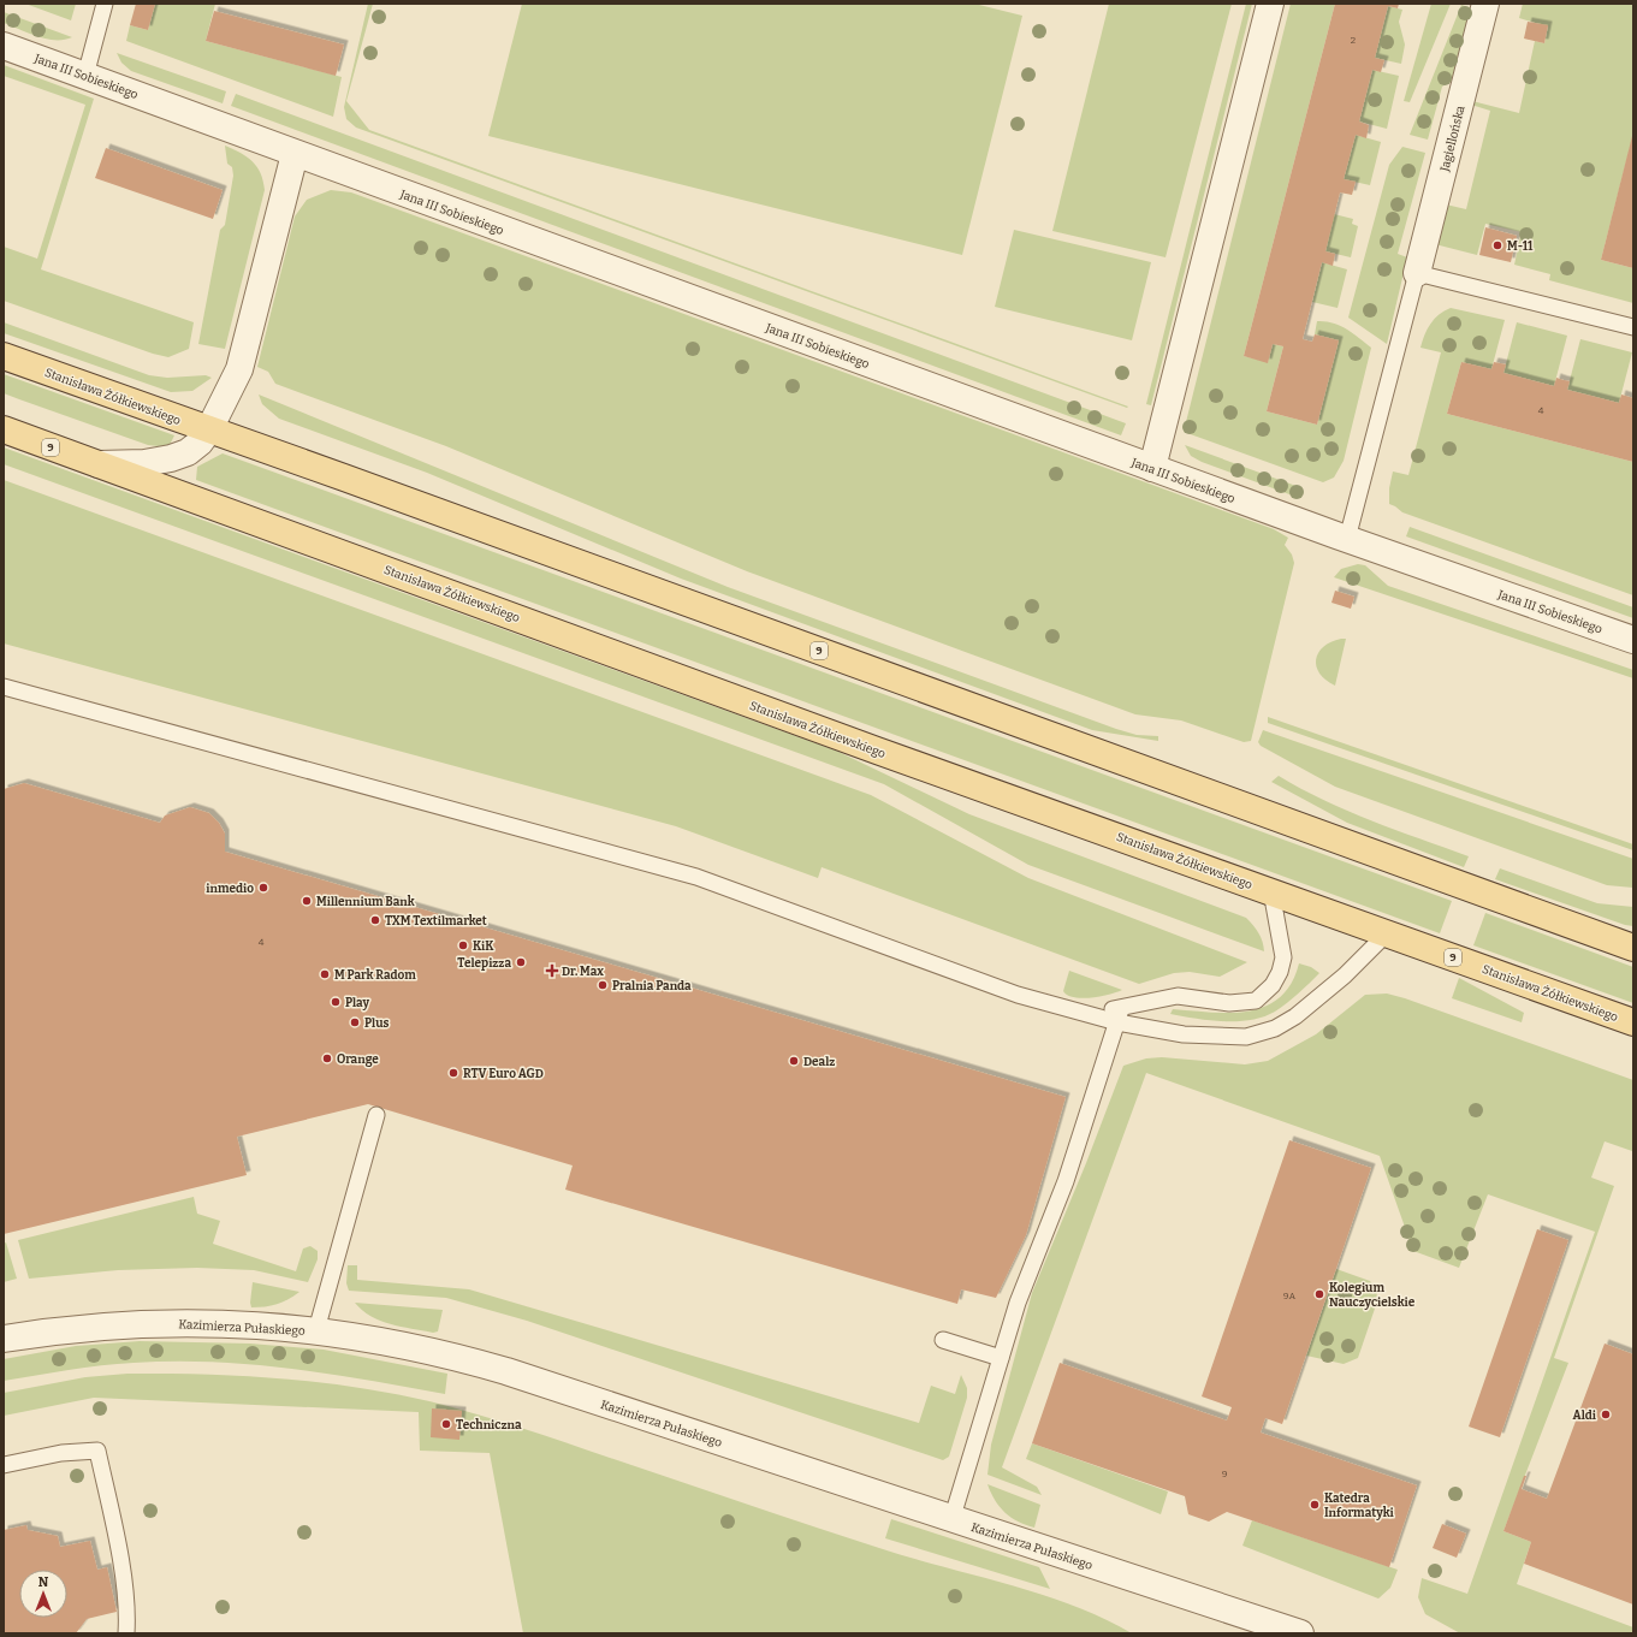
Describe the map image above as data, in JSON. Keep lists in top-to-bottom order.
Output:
{
  "streets": {
    "main road": ["Stanisława Żółkiewskiego", "9"],
    "street": ["Jana III Sobieskiego", "Jagiellońska", "Kazimierza Pułaskiego"]
  },
  "crossings": [
    ["Jana III Sobieskiego", "Jagiellońska"]
  ],
  "places": {
    "other": [
      "M-11",
      "inmedio",
      "Millennium Bank",
      "TXM Textilmarket",
      "KiK",
      "Telepizza",
      "M Park Radom",
      "Pralnia Panda",
      "Play",
      "Plus",
      "Orange",
      "Dealz",
      "RTV Euro AGD",
      "Kolegium Nauczycielskie",
      "Aldi",
      "Techniczna",
      "Katedra Informatyki"
    ],
    "health": ["Dr. Max"]
  },
  "house_numbers": [
    "2",
    "4",
    "4",
    "9A",
    "9"
  ],
  "north": "top"
}
